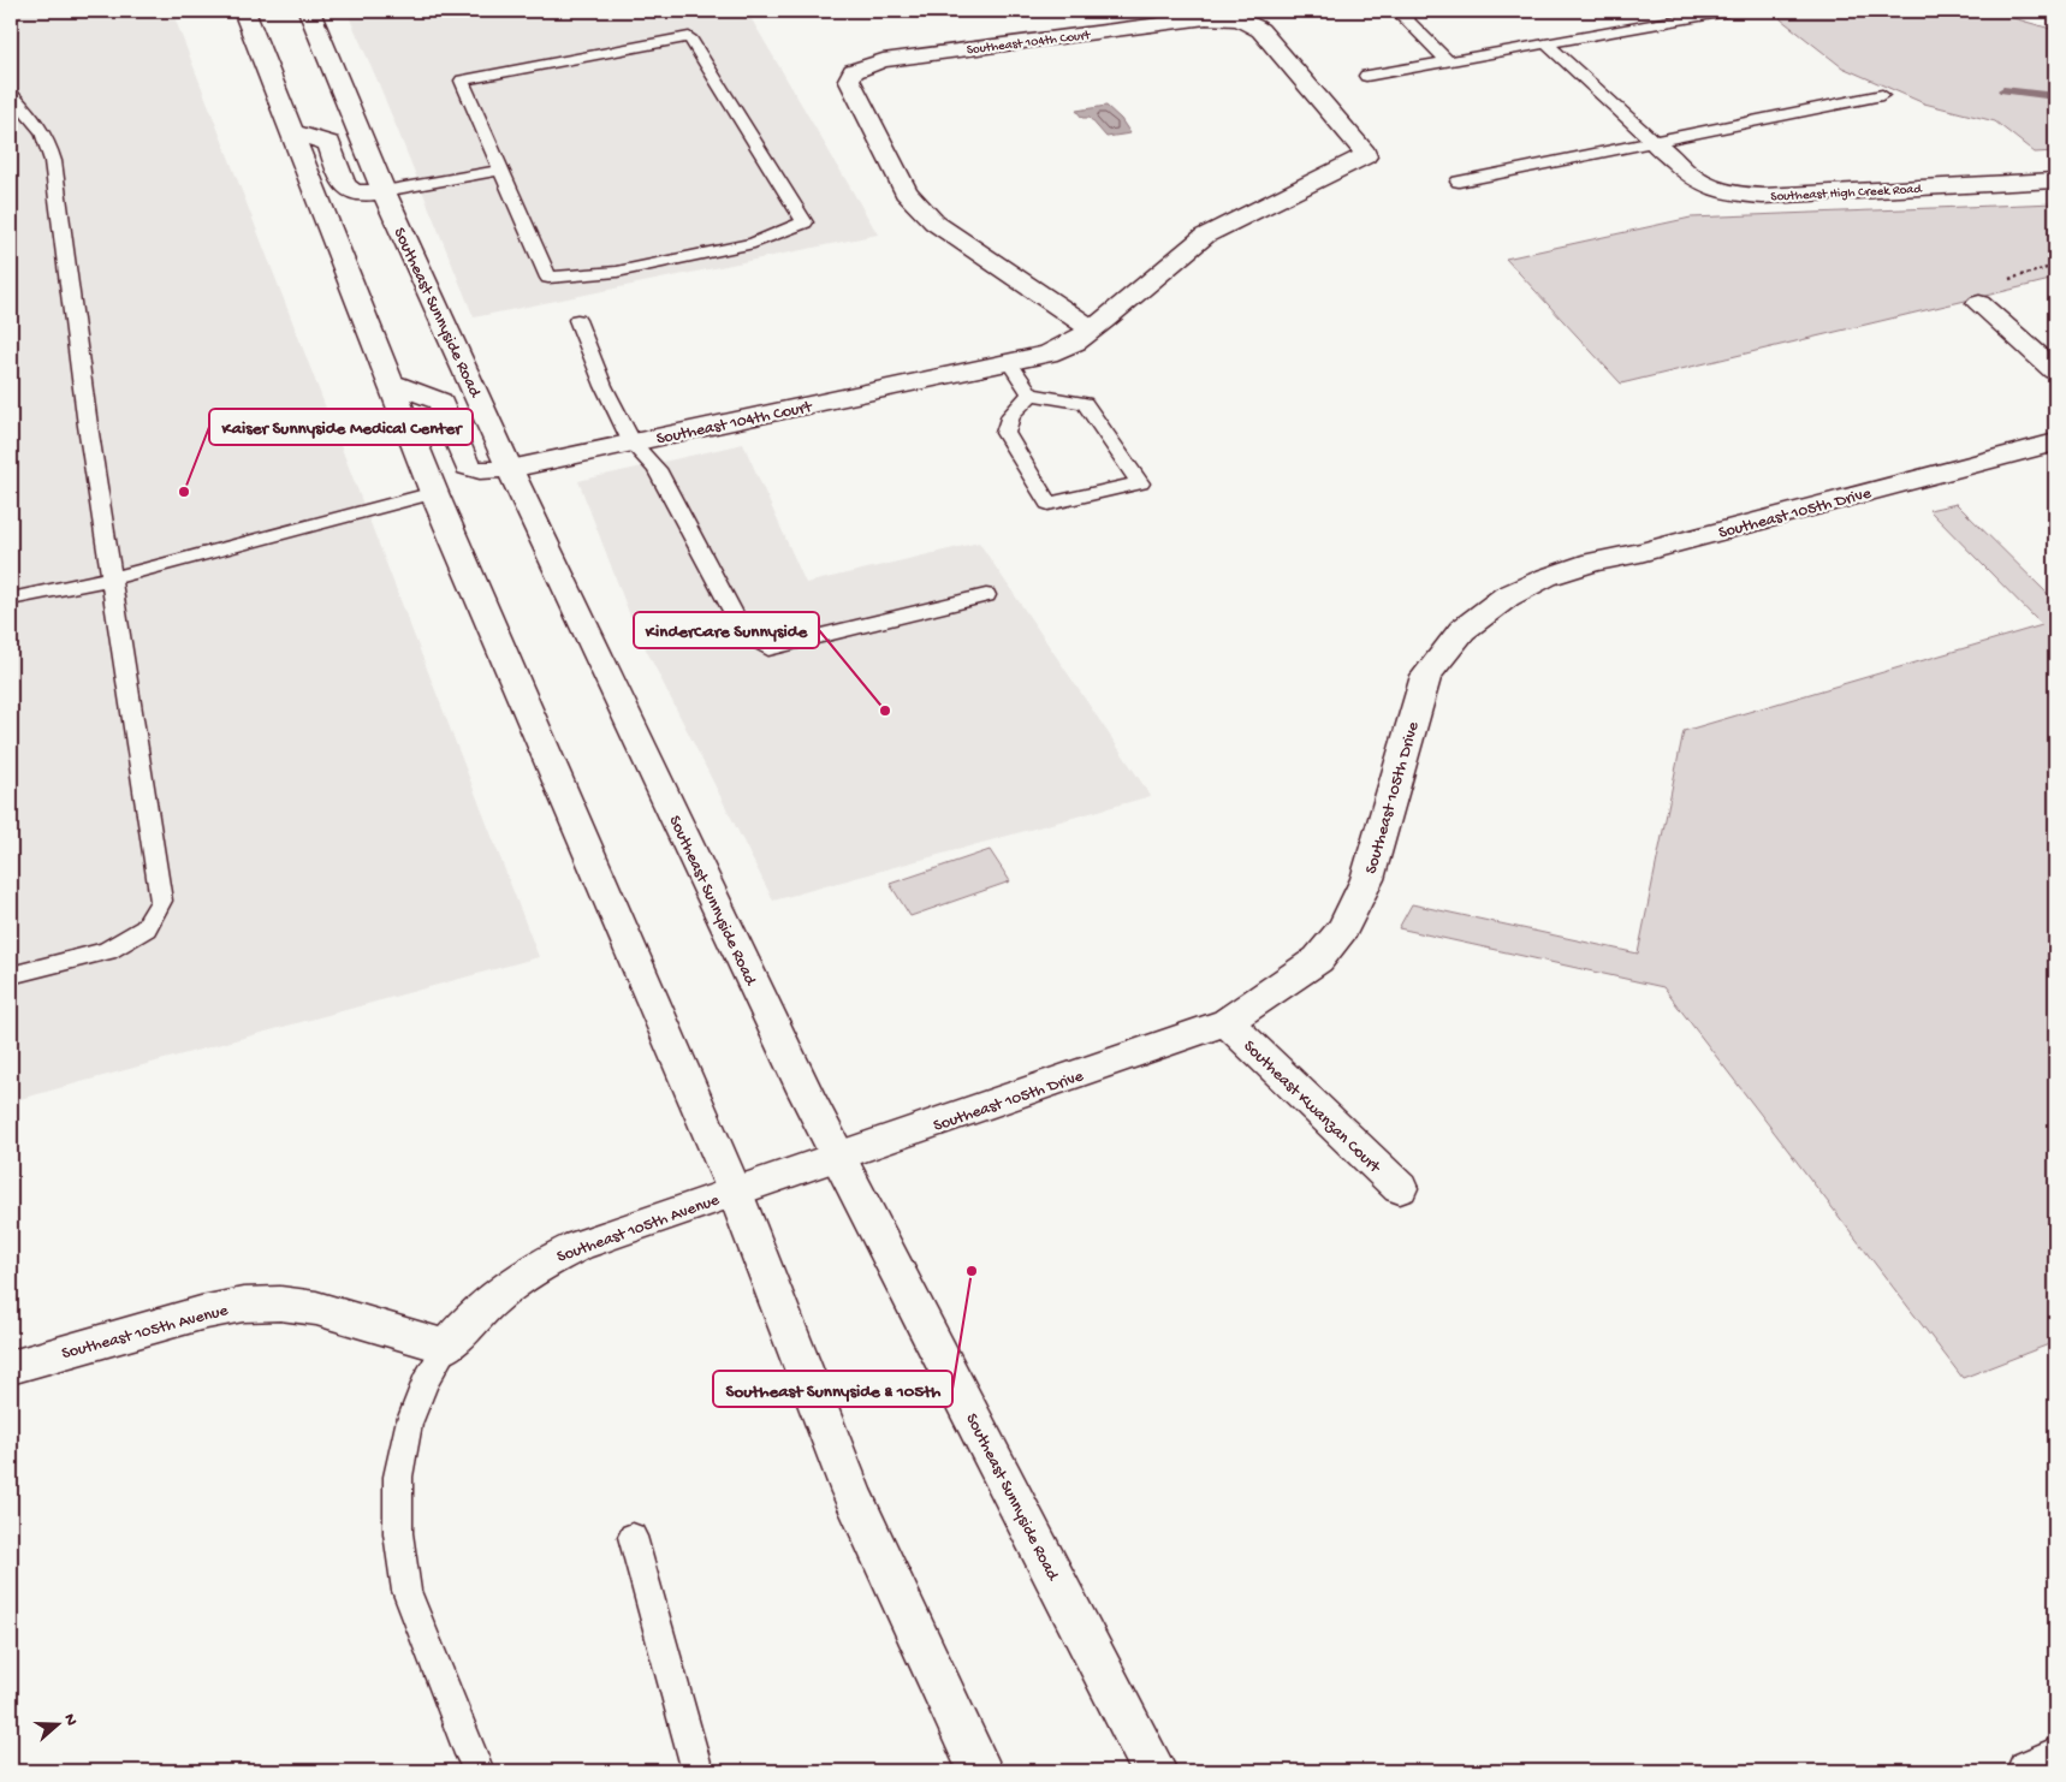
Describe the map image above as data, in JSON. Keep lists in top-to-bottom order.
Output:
{
  "streets": {
    "street": [
      "Southeast 104th Court",
      "Southeast High Creek Road",
      "Southeast Sunnyside Road",
      "Southeast 105th Drive",
      "Southeast Kwanzan Court",
      "Southeast 105th Avenue"
    ]
  },
  "crossings": [
    ["Southeast 104th Court", "Southeast Sunnyside Road"],
    ["Southeast Sunnyside Road", "Southeast 105th Drive"],
    ["Southeast 105th Drive", "Southeast Kwanzan Court"],
    ["Southeast 105th Drive", "Southeast 105th Avenue"]
  ],
  "places": ["Kaiser Sunnyside Medical Center", "KinderCare Sunnyside", "Southeast Sunnyside & 105th"],
  "north": "right"
}
